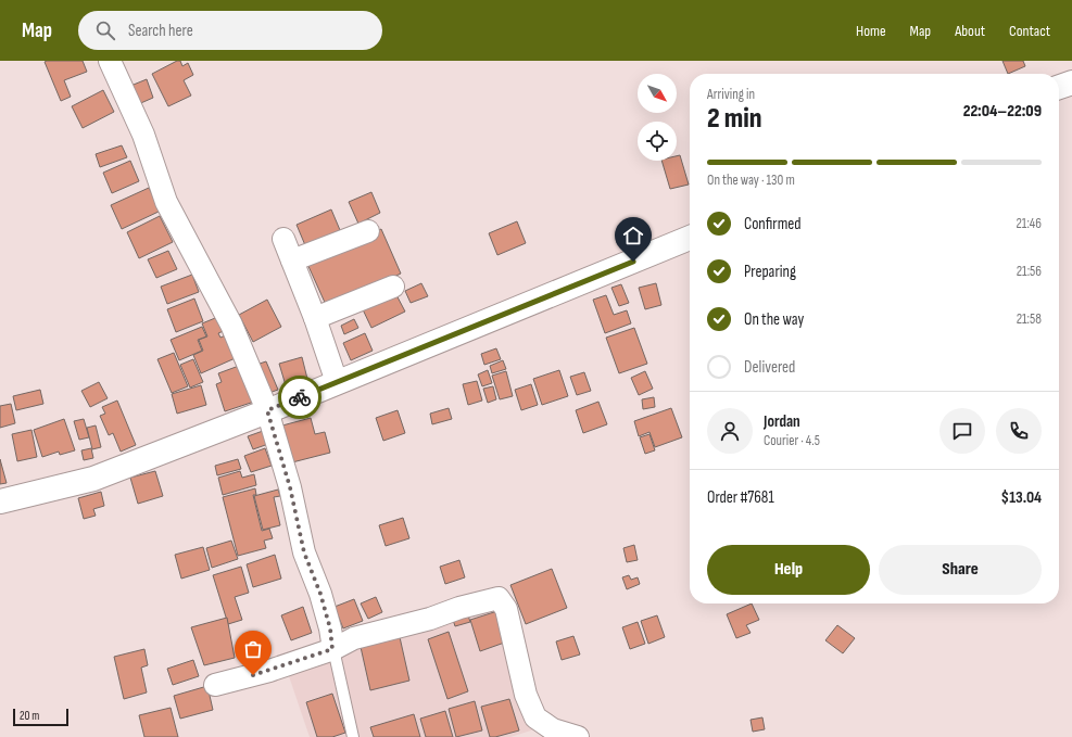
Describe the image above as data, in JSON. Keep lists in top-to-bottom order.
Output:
{
  "scale_bar": "20 m",
  "north": "bottom right",
  "page": {
    "header": "Map",
    "search": "Search here",
    "nav": [
      "Home",
      "Map",
      "About",
      "Contact"
    ],
    "heading": ["2 min", "Arriving in", "22:04–22:09"],
    "panel": [
      "Jordan",
      "Courier · 4.5",
      "Order #7681",
      "$13.04"
    ],
    "bar": "On the way · 130 m",
    "list": [
      ["Confirmed", "21:46"],
      ["Preparing", "21:56"],
      ["On the way", "21:58"],
      "Delivered"
    ],
    "buttons": ["Help", "Share"],
    "scale": "20 m"
  }
}
